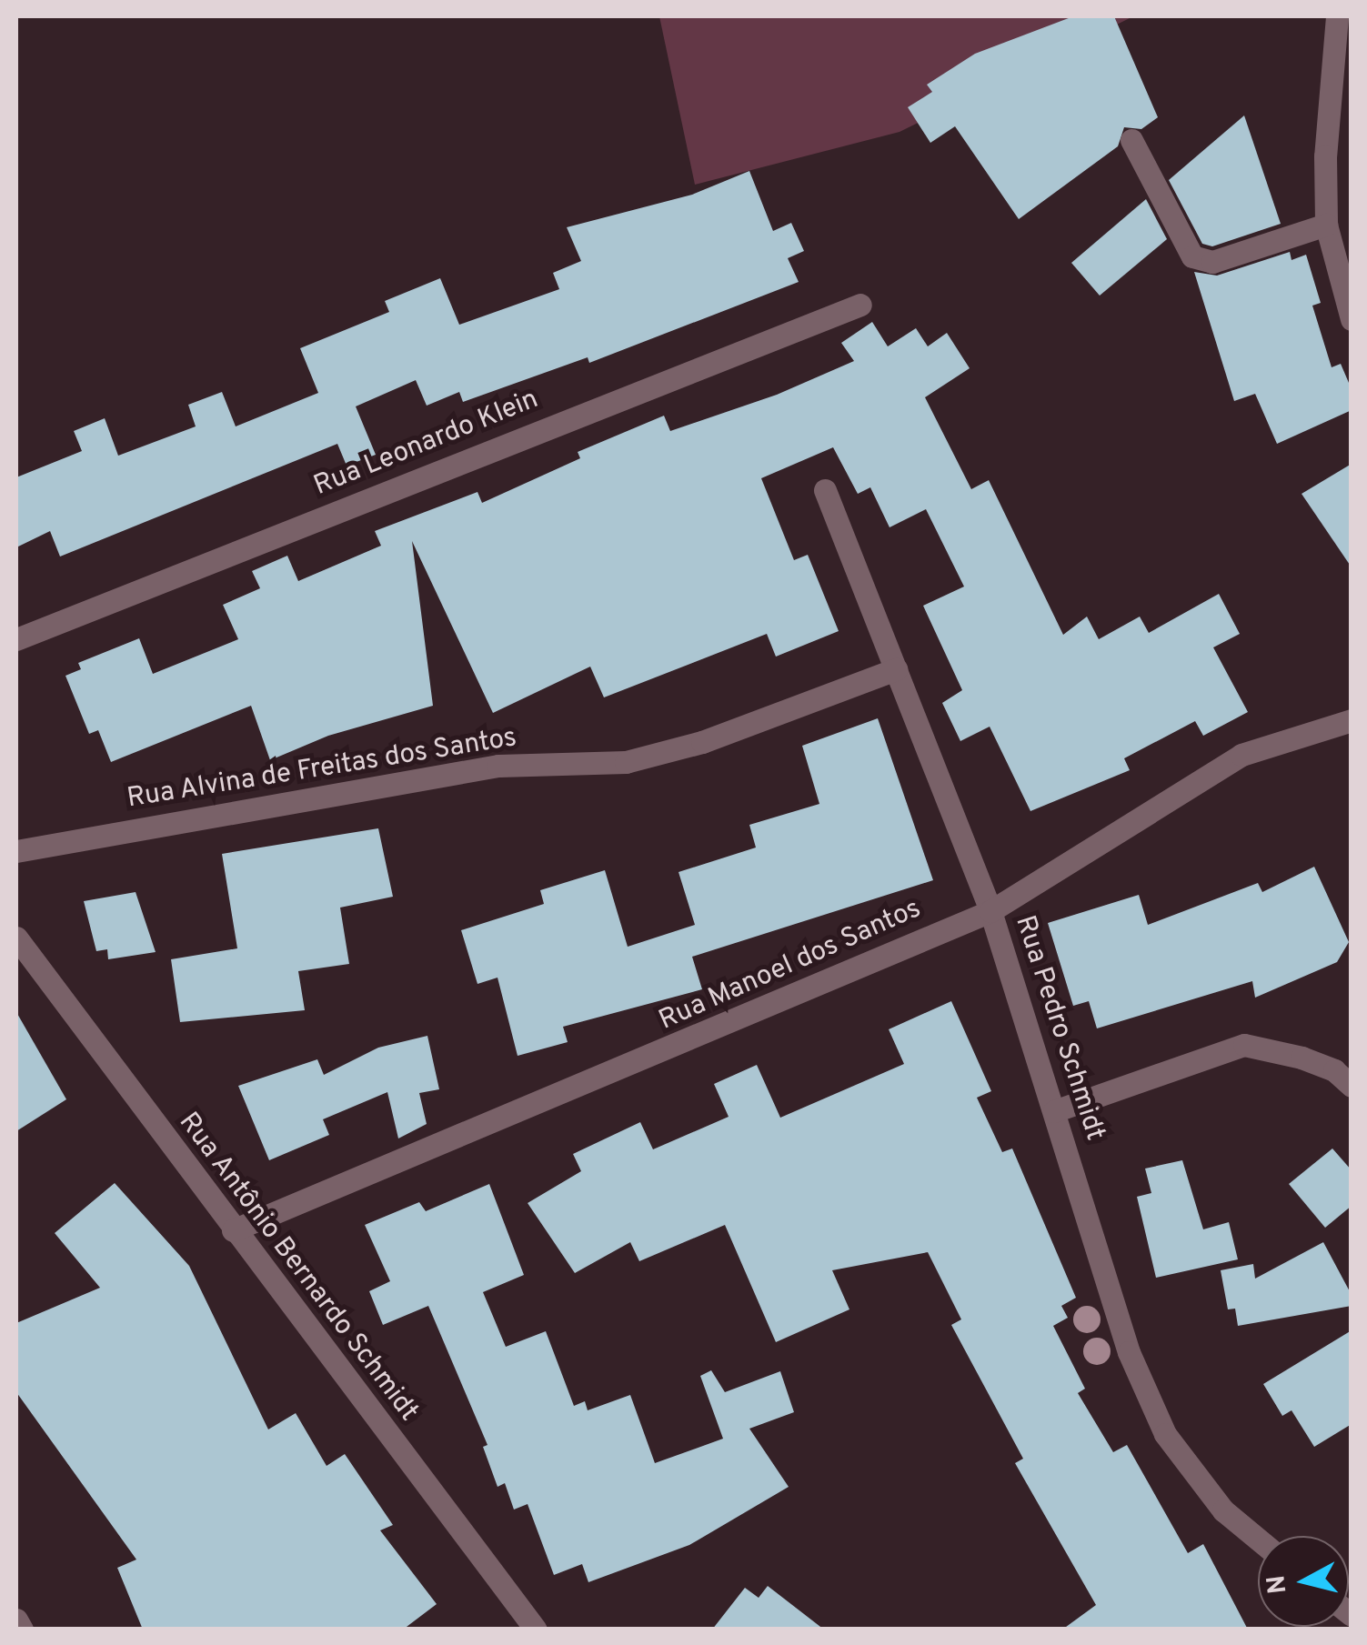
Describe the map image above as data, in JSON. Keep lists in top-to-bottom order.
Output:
{
  "streets": {
    "street": [
      "Rua Leonardo Klein",
      "Rua Alvina de Freitas dos Santos",
      "Rua Manoel dos Santos",
      "Rua Pedro Schmidt",
      "Rua Antônio Bernardo Schmidt"
    ]
  },
  "crossings": [
    ["Rua Alvina de Freitas dos Santos", "Rua Pedro Schmidt"],
    ["Rua Manoel dos Santos", "Rua Pedro Schmidt"],
    ["Rua Manoel dos Santos", "Rua Antônio Bernardo Schmidt"]
  ],
  "north": "left"
}
